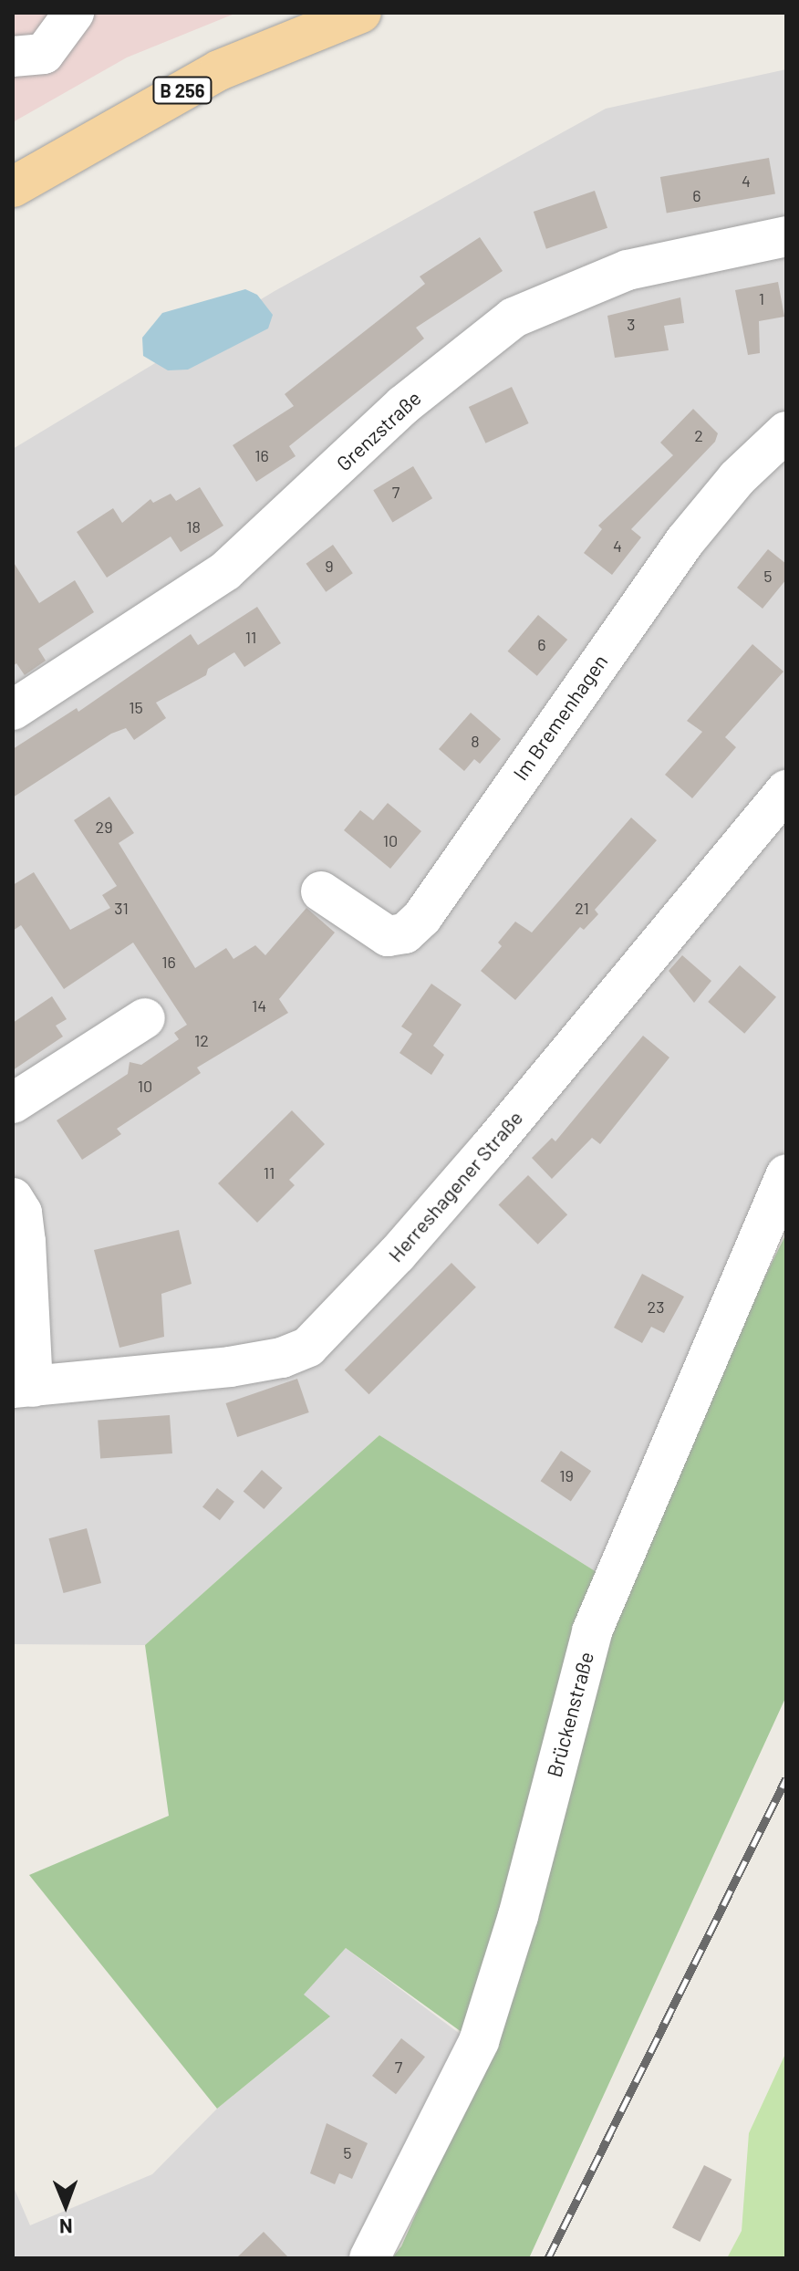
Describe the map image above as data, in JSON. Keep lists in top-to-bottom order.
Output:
{
  "streets": {
    "main road": ["B 256"],
    "street": [
      "Grenzstraße",
      "Im Bremenhagen",
      "Herreshagener Straße",
      "Brückenstraße"
    ]
  },
  "house_numbers": [
    "4",
    "6",
    "1",
    "3",
    "2",
    "16",
    "7",
    "18",
    "4",
    "9",
    "5",
    "11",
    "6",
    "15",
    "8",
    "29",
    "10",
    "31",
    "21",
    "16",
    "14",
    "12",
    "10",
    "11",
    "23",
    "19",
    "7",
    "5"
  ],
  "north": "bottom"
}
